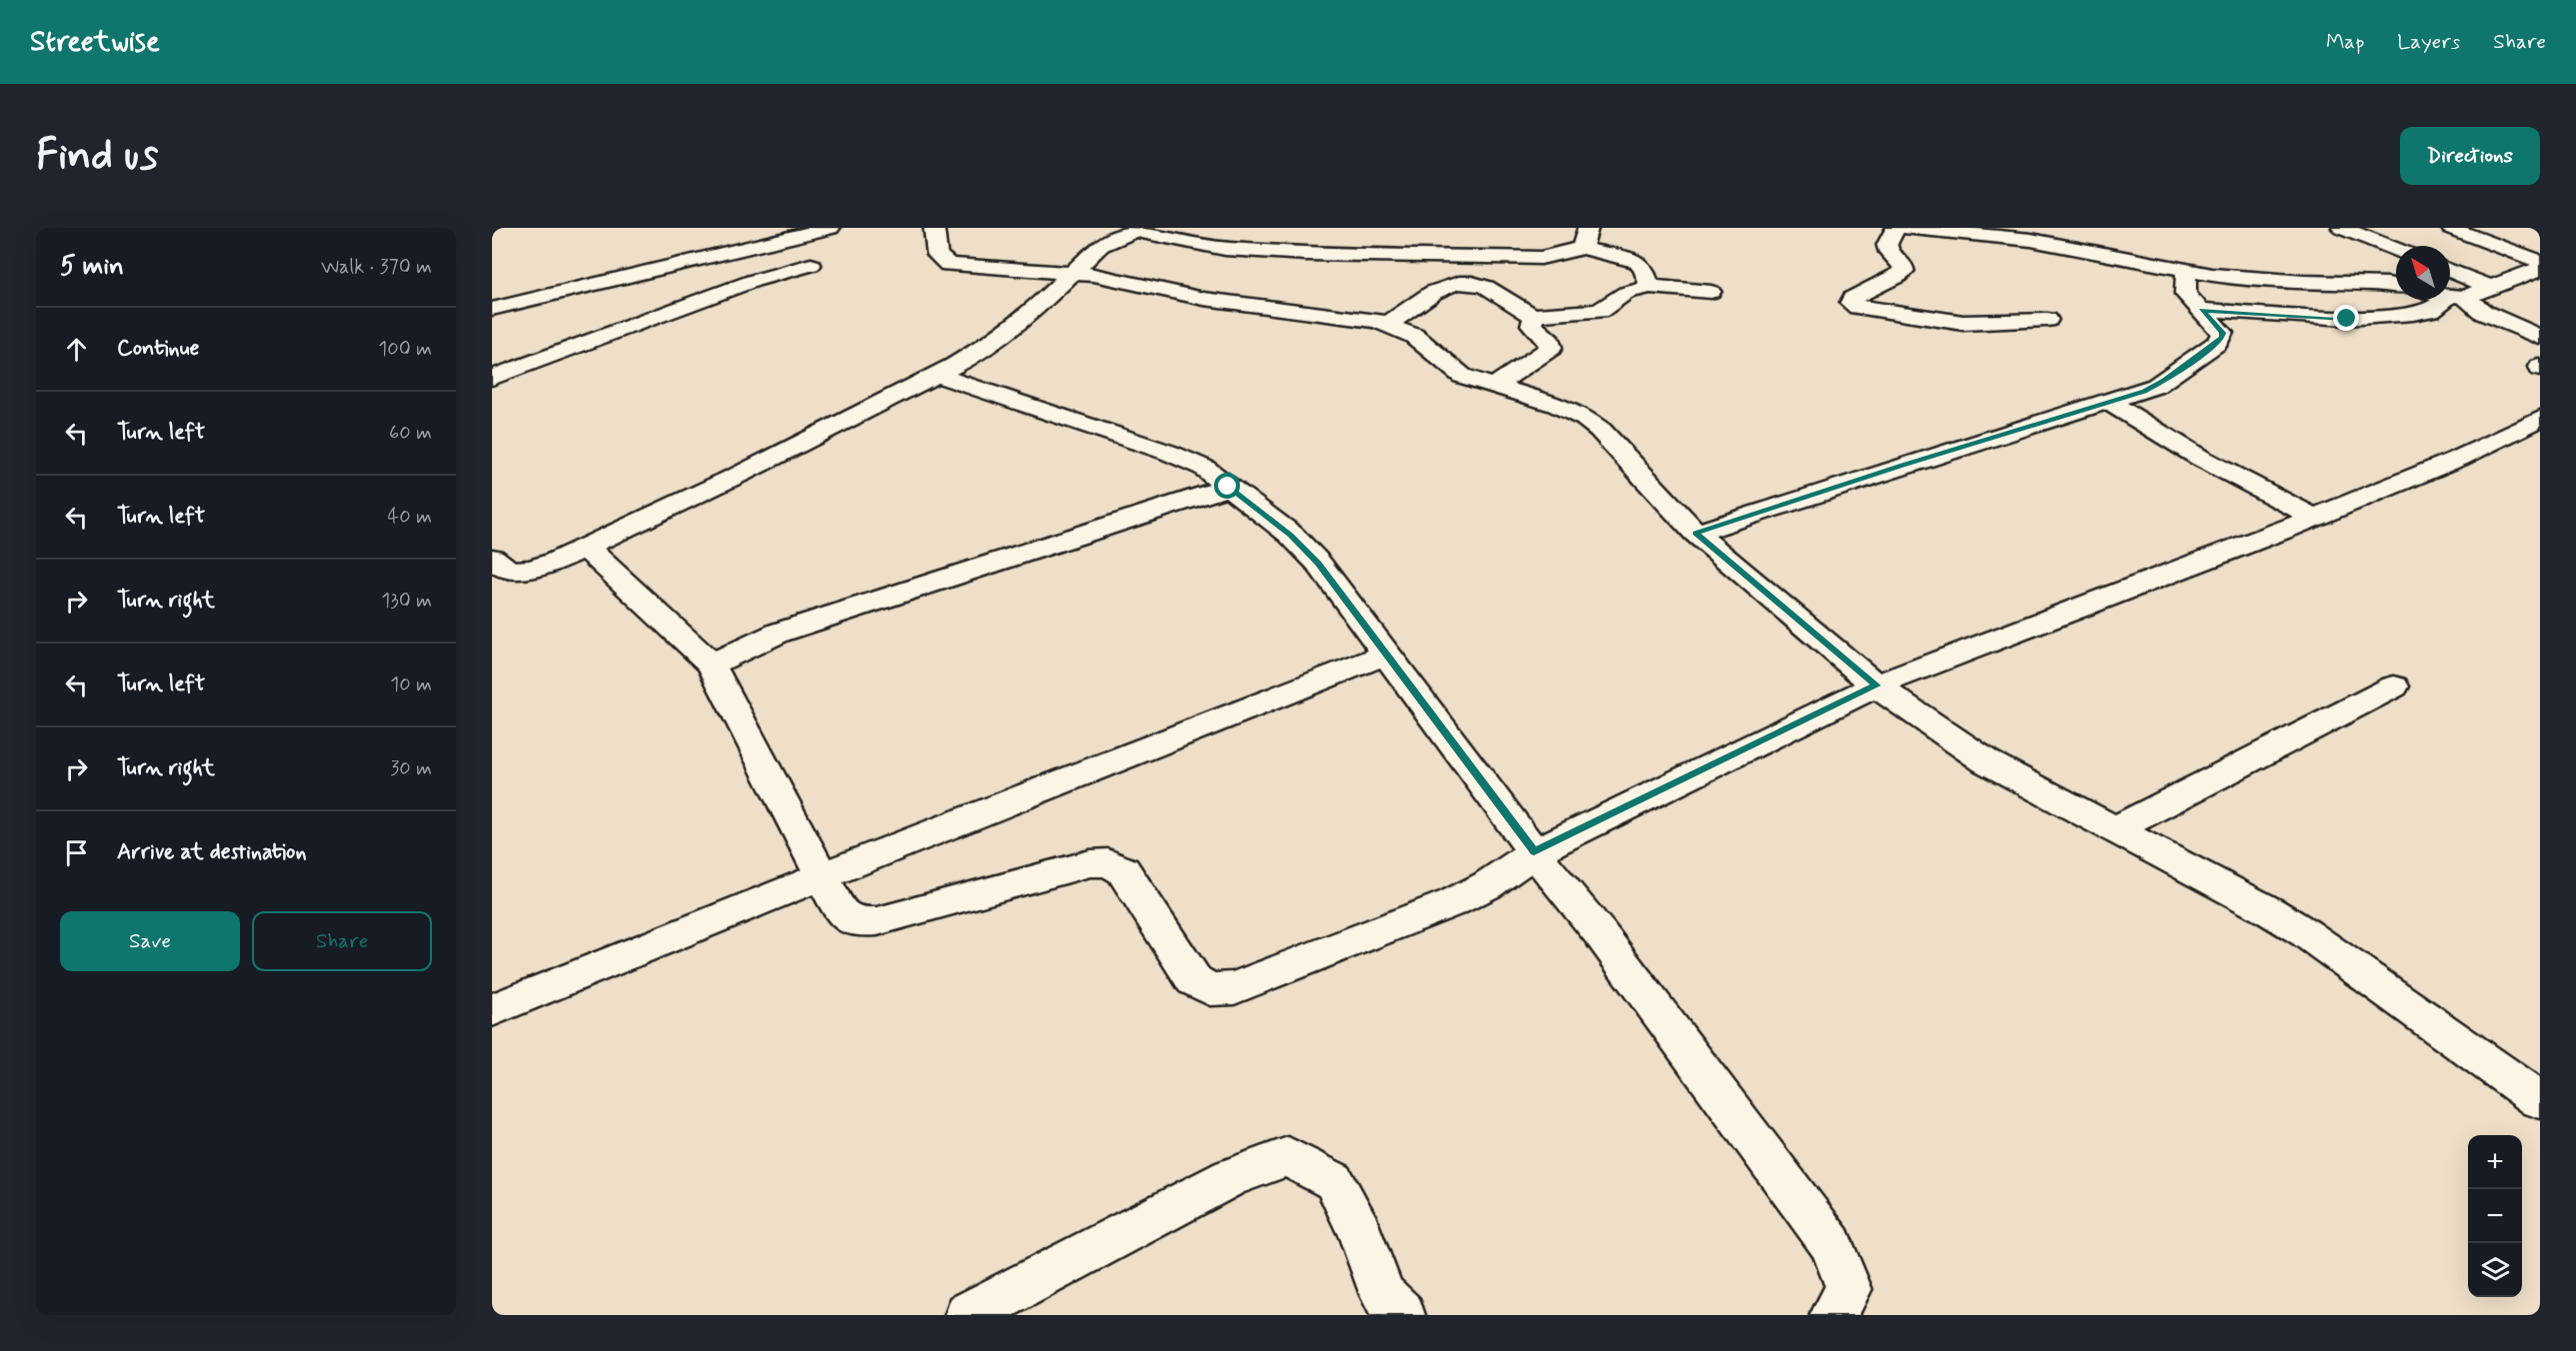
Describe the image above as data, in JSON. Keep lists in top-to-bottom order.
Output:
{
  "north": "top left",
  "page": {
    "header": "Streetwise",
    "nav": ["Map", "Layers", "Share"],
    "buttons": [
      "Directions",
      ["Save", "Share"]
    ],
    "title": "Find us",
    "heading": ["5 min", "Walk · 370 m"],
    "list": [
      ["Continue", "100 m"],
      ["Turn left", "60 m"],
      ["Turn left", "40 m"],
      ["Turn right", "130 m"],
      ["Turn left", "10 m"],
      ["Turn right", "30 m"],
      "Arrive at destination"
    ],
    "map_buttons": ["+", "−"]
  }
}
